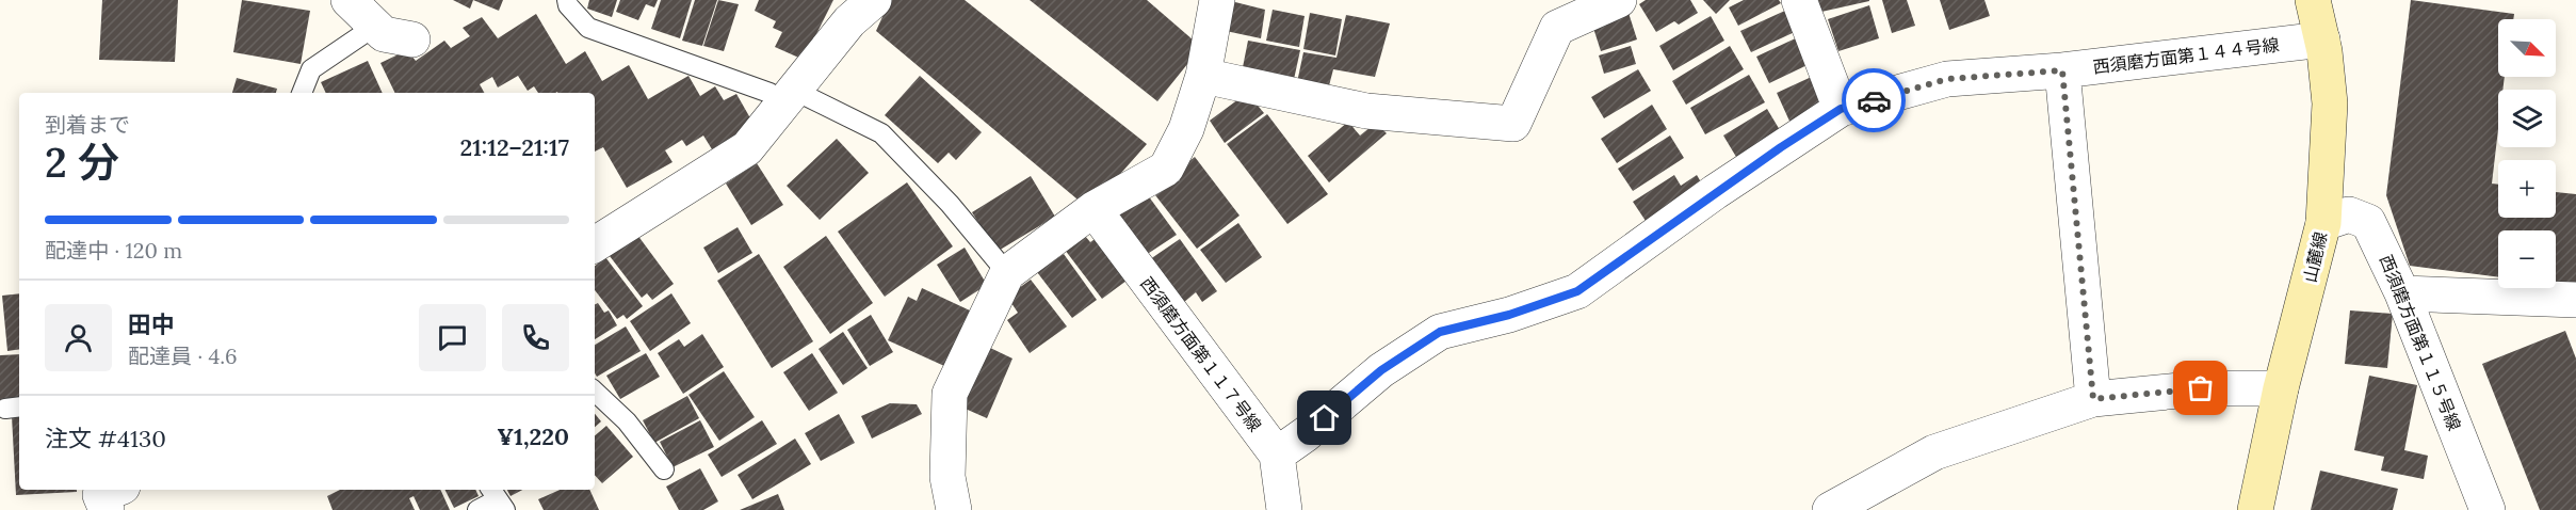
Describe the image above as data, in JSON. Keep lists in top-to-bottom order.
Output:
{
  "streets": {
    "street": [
      "西須磨方面第１４４号線",
      "山麓線",
      "西須磨方面第１１５号線",
      "西須磨方面第１１７号線"
    ]
  },
  "crossings": [
    ["西須磨方面第１４４号線", "山麓線"],
    ["西須磨方面第１４４号線", "西須磨方面第１１７号線"],
    ["山麓線", "西須磨方面第１１５号線"]
  ],
  "north": "bottom right",
  "page": {
    "map_buttons": ["+", "−"],
    "heading": ["2 分", "到着まで", "21:12–21:17"],
    "panel": [
      "田中",
      "配達員 · 4.6",
      "注文 #4130",
      "¥1,220"
    ],
    "bar": "配達中 · 120 m"
  }
}
